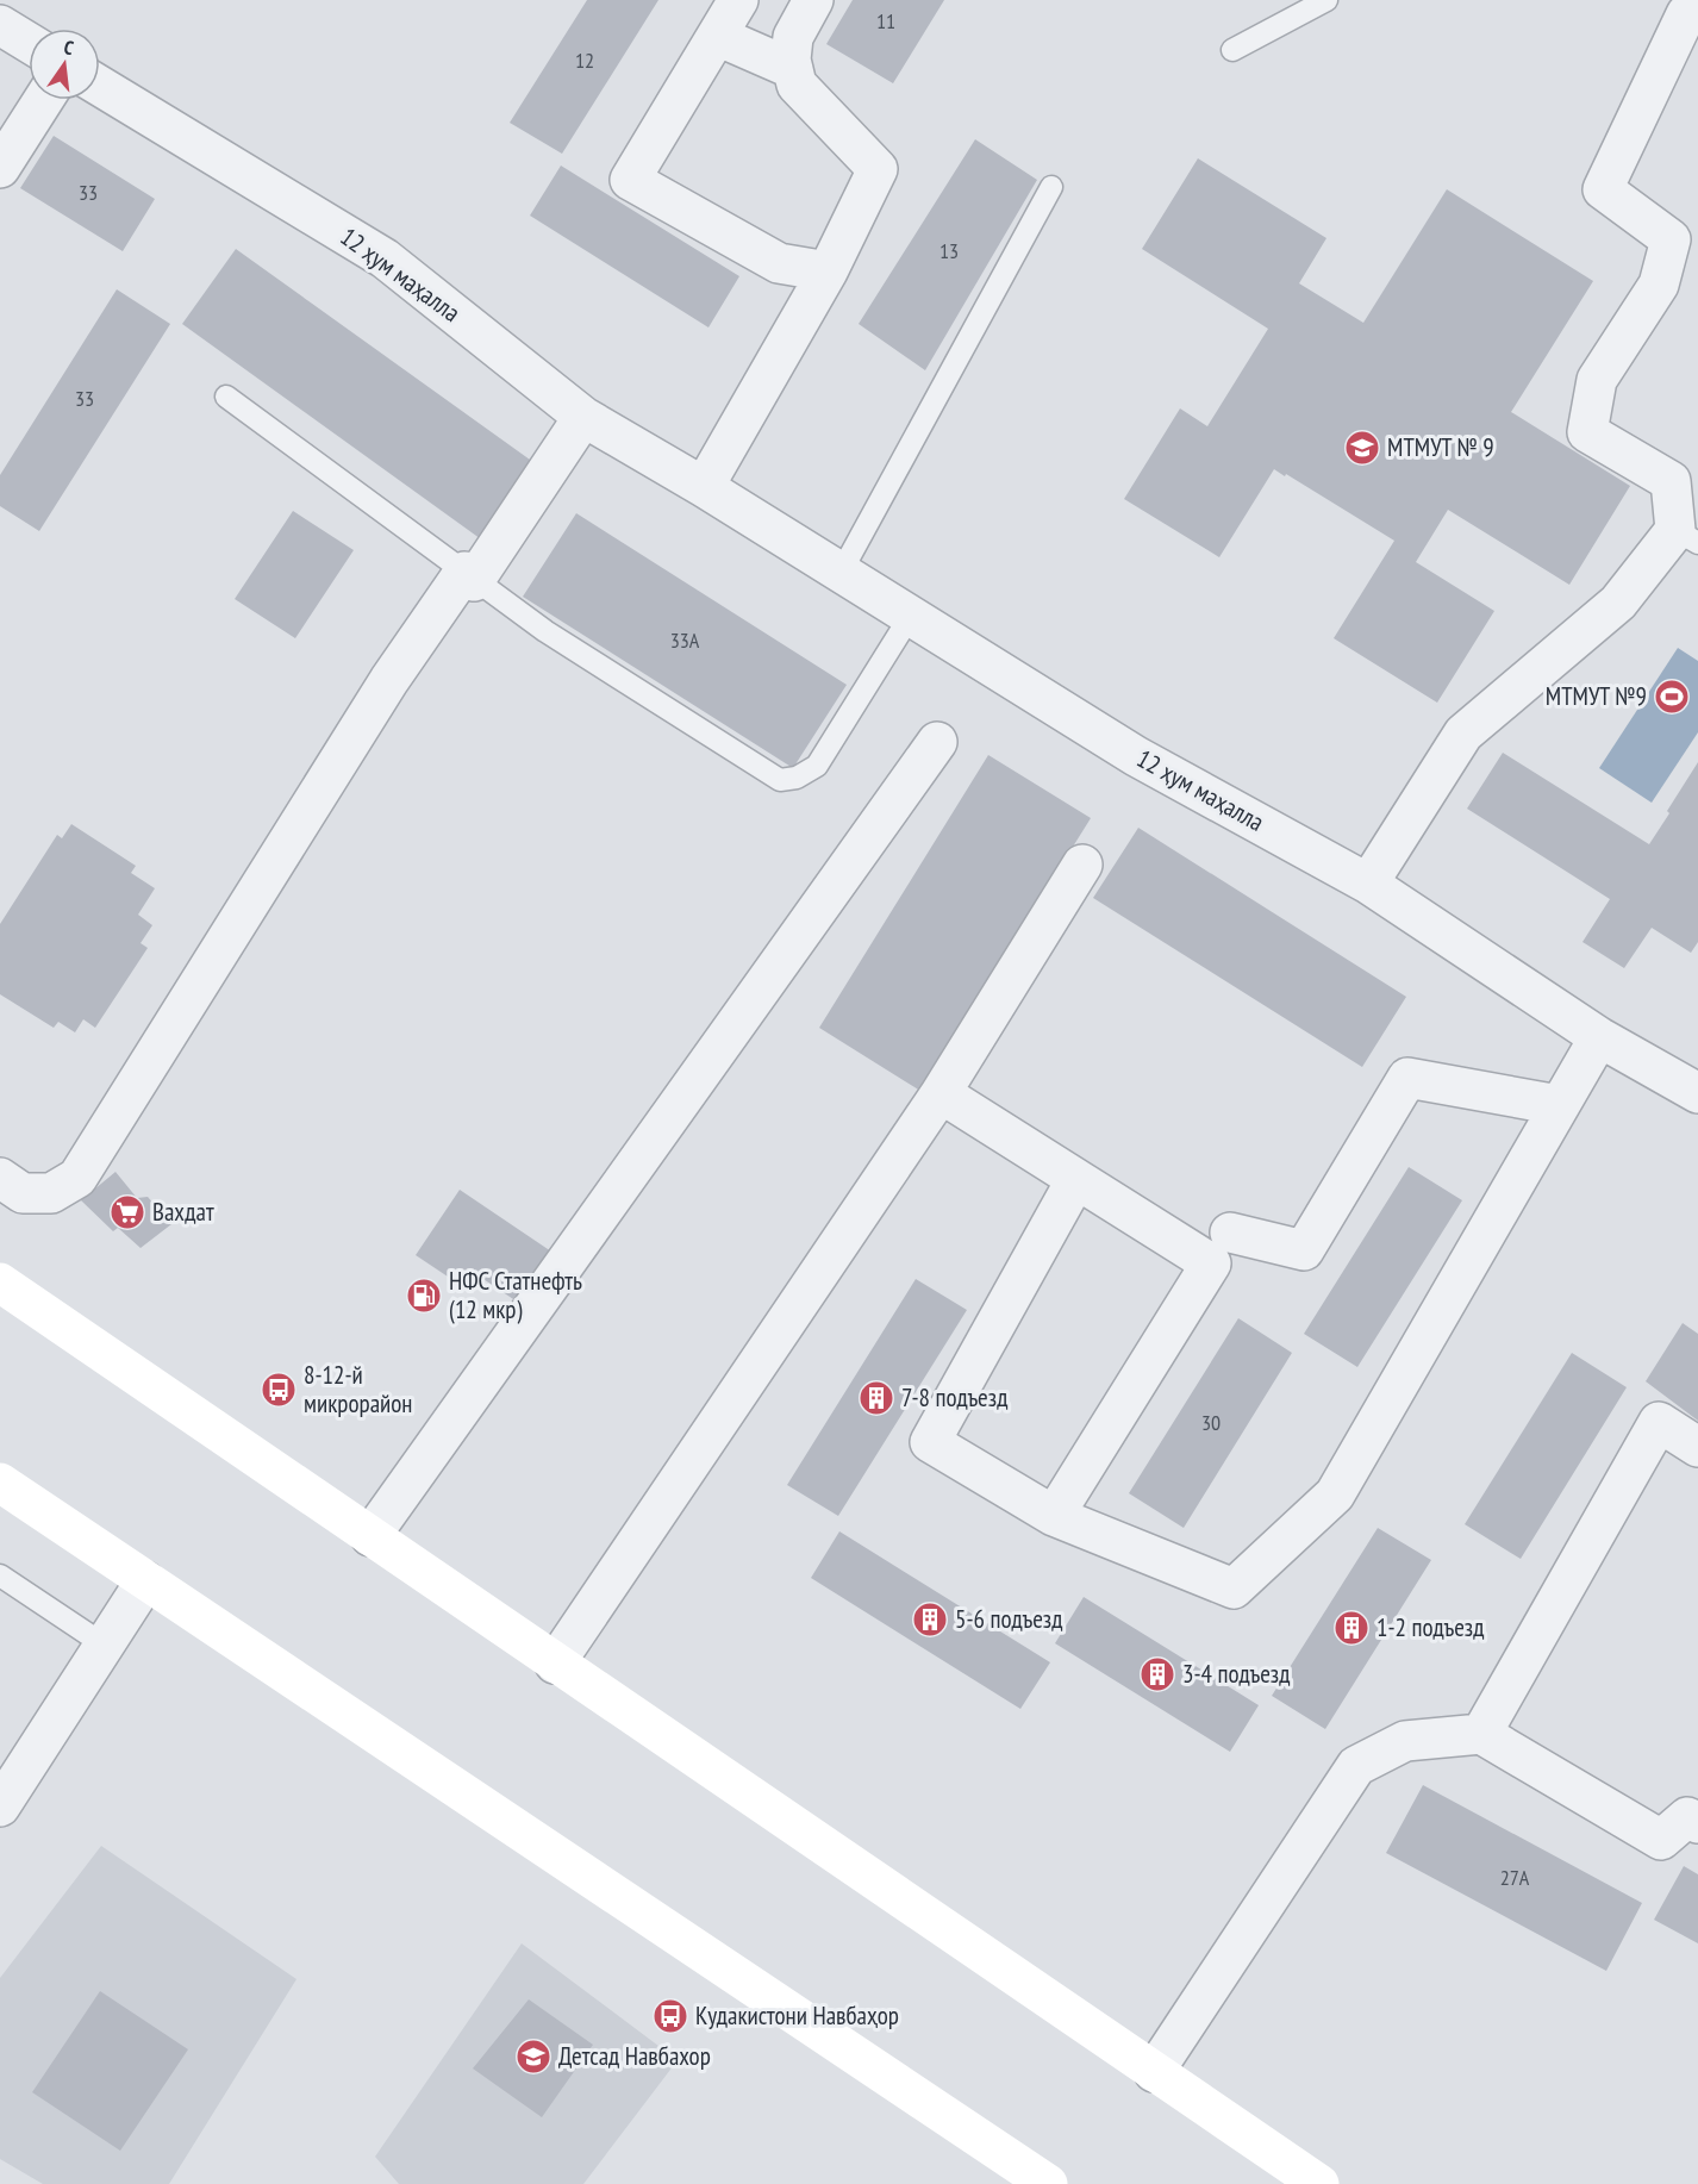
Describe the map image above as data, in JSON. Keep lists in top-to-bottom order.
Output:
{
  "streets": {
    "street": ["12 ҳум маҳалла"]
  },
  "places": {
    "school or university": ["МТМУТ № 9", "Детсад Навбахор"],
    "sports": ["МТМУТ №9"],
    "supermarket": ["Вахдат"],
    "fuel station": ["НФС Статнефть (12 мкр)"],
    "bus stop": ["8-12-й микрорайон", "Кудакистони Навбаҳор"],
    "building": [
      "7-8 подъезд",
      "5-6 подъезд",
      "1-2 подъезд",
      "3-4 подъезд"
    ]
  },
  "house_numbers": [
    "11",
    "12",
    "33",
    "13",
    "33",
    "33А",
    "30",
    "27А"
  ],
  "north": "top"
}
